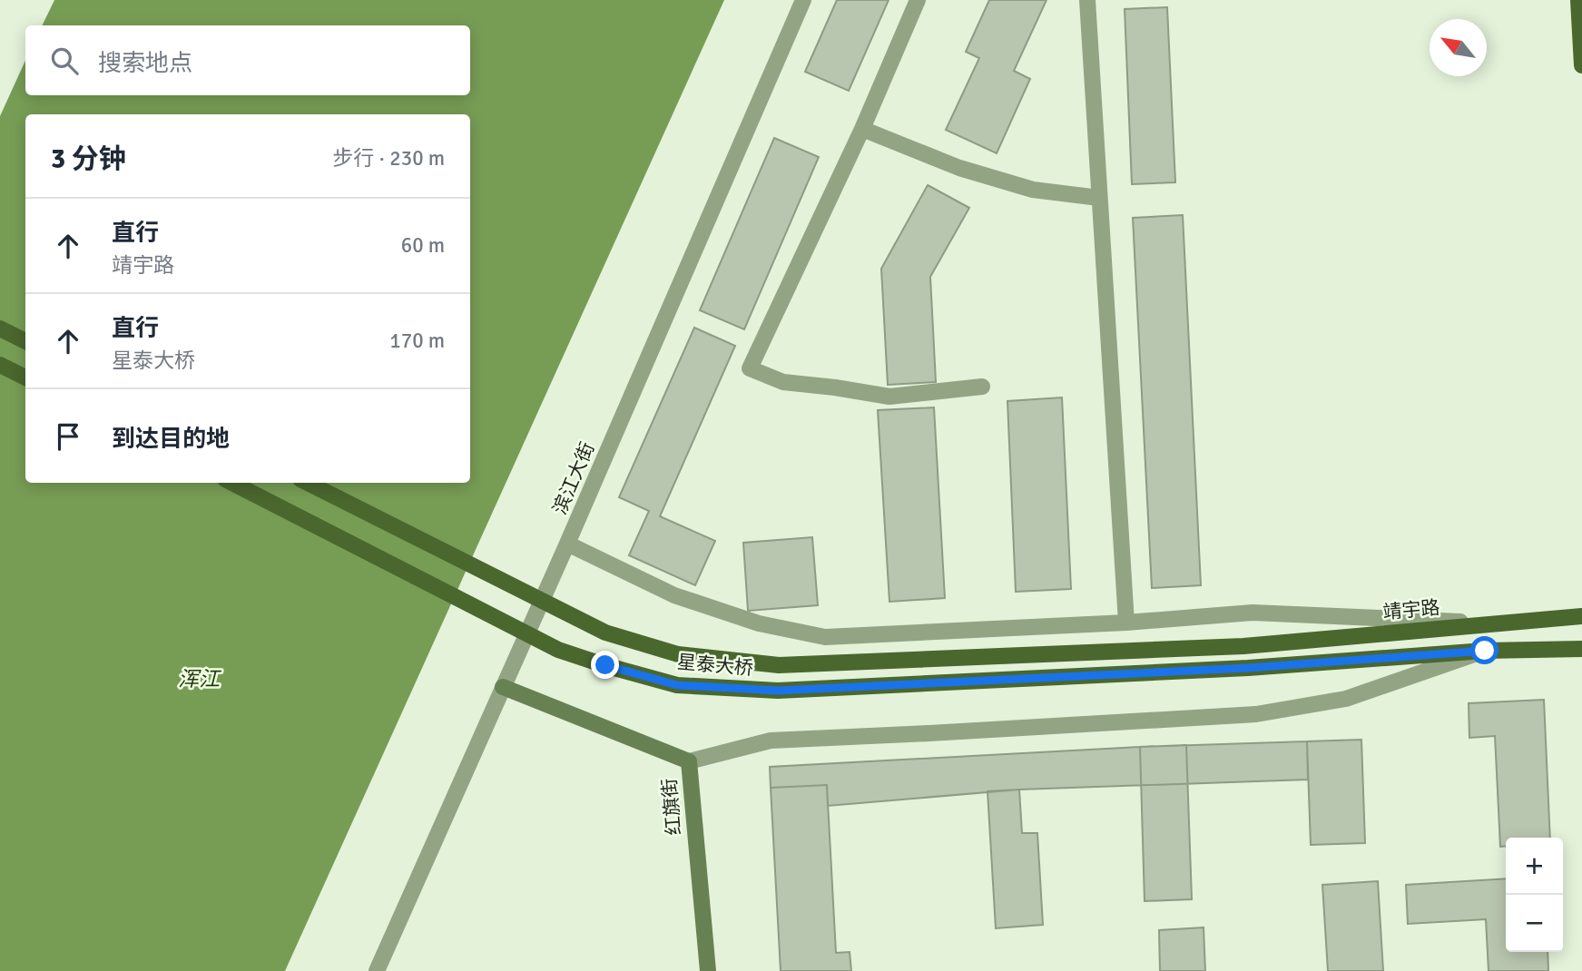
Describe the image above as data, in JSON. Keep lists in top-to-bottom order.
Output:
{
  "streets": {
    "main road": ["靖宇路", "星泰大桥", "红旗街"],
    "street": ["滨江大街"]
  },
  "crossings": [
    ["滨江大街", "红旗街"],
    ["靖宇路", "星泰大桥"]
  ],
  "water": ["浑江"],
  "north": "top left",
  "page": {
    "search": "搜索地点",
    "heading": ["3 分钟", "步行 · 230 m"],
    "list": [
      ["直行", "靖宇路", "60 m"],
      ["直行", "星泰大桥", "170 m"],
      "到达目的地"
    ],
    "map_buttons": ["+", "−"]
  }
}
